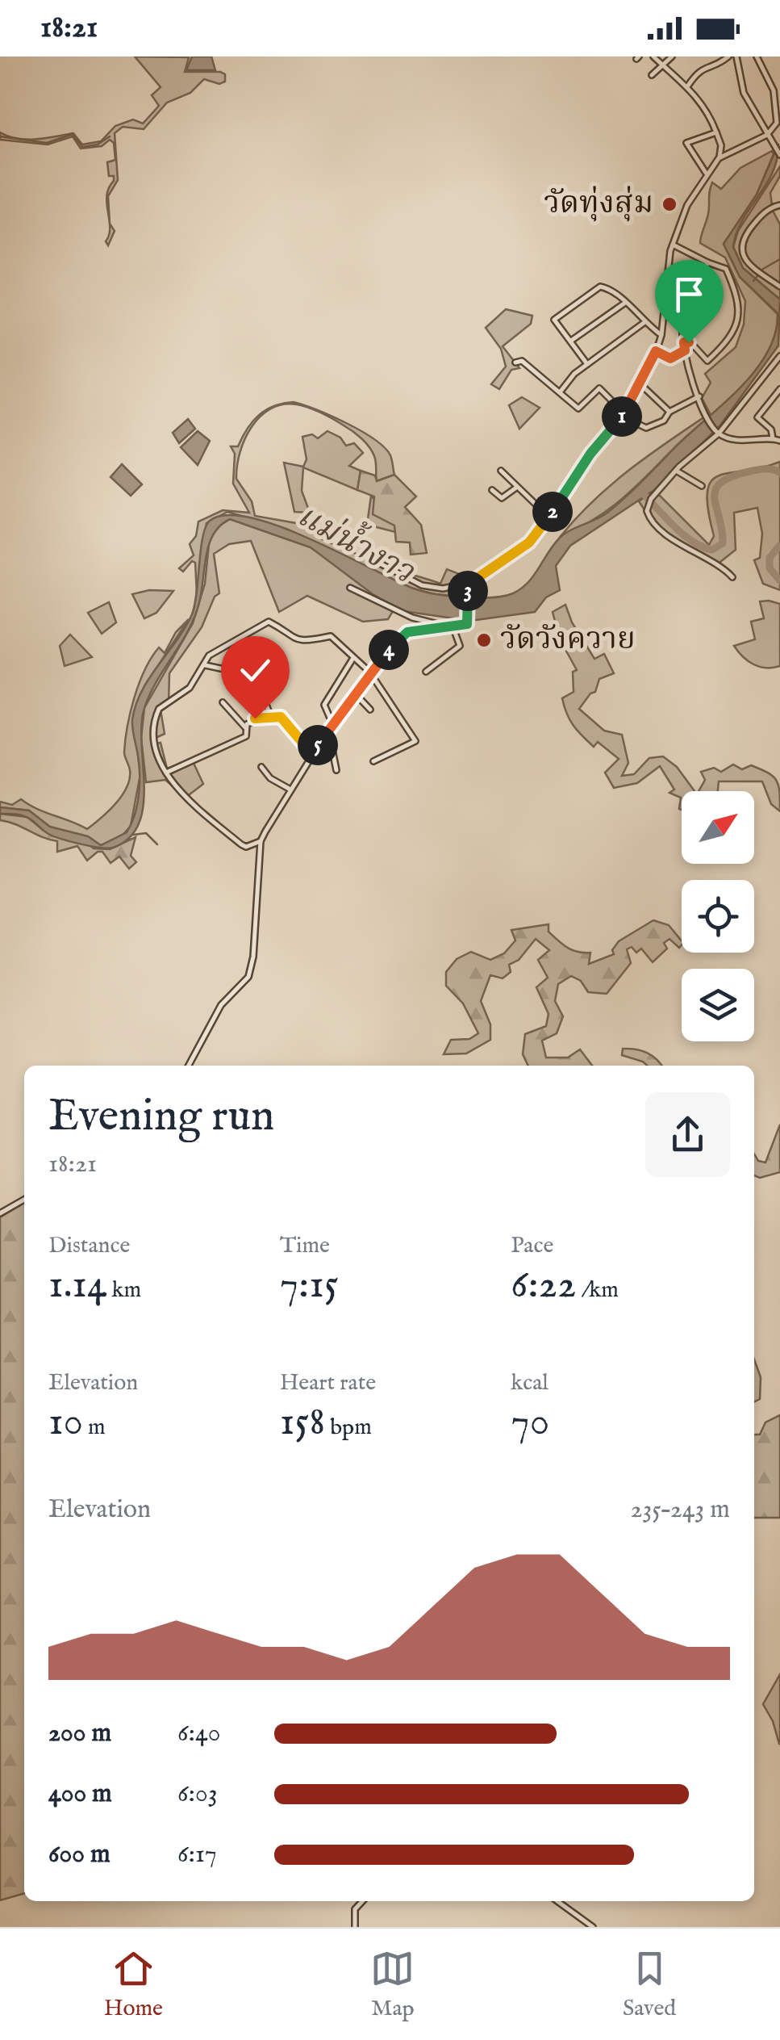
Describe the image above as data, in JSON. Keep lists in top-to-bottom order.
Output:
{
  "water": ["แม่น้ำงาว"],
  "places": ["วัดทุ่งสุ่ม", "วัดวังควาย"],
  "north": "top right",
  "page": {
    "status": "18:21",
    "pins": [
      "1",
      "2",
      "3",
      "4",
      "5"
    ],
    "heading": ["Evening run", "18:21"],
    "stats": [
      ["Distance", "1.14 km"],
      ["Time", "7:15"],
      ["Pace", "6:22 /km"],
      ["Elevation", "10 m"],
      ["Heart rate", "158 bpm"],
      ["kcal", "70"]
    ],
    "chart": ["Elevation", "235–243 m"],
    "list": [
      {
        "name": "200 m",
        "note": "6:40"
      },
      {
        "name": "400 m",
        "note": "6:03"
      },
      {
        "name": "600 m",
        "note": "6:17"
      }
    ],
    "tabs": ["Home", "Map", "Saved"]
  }
}
